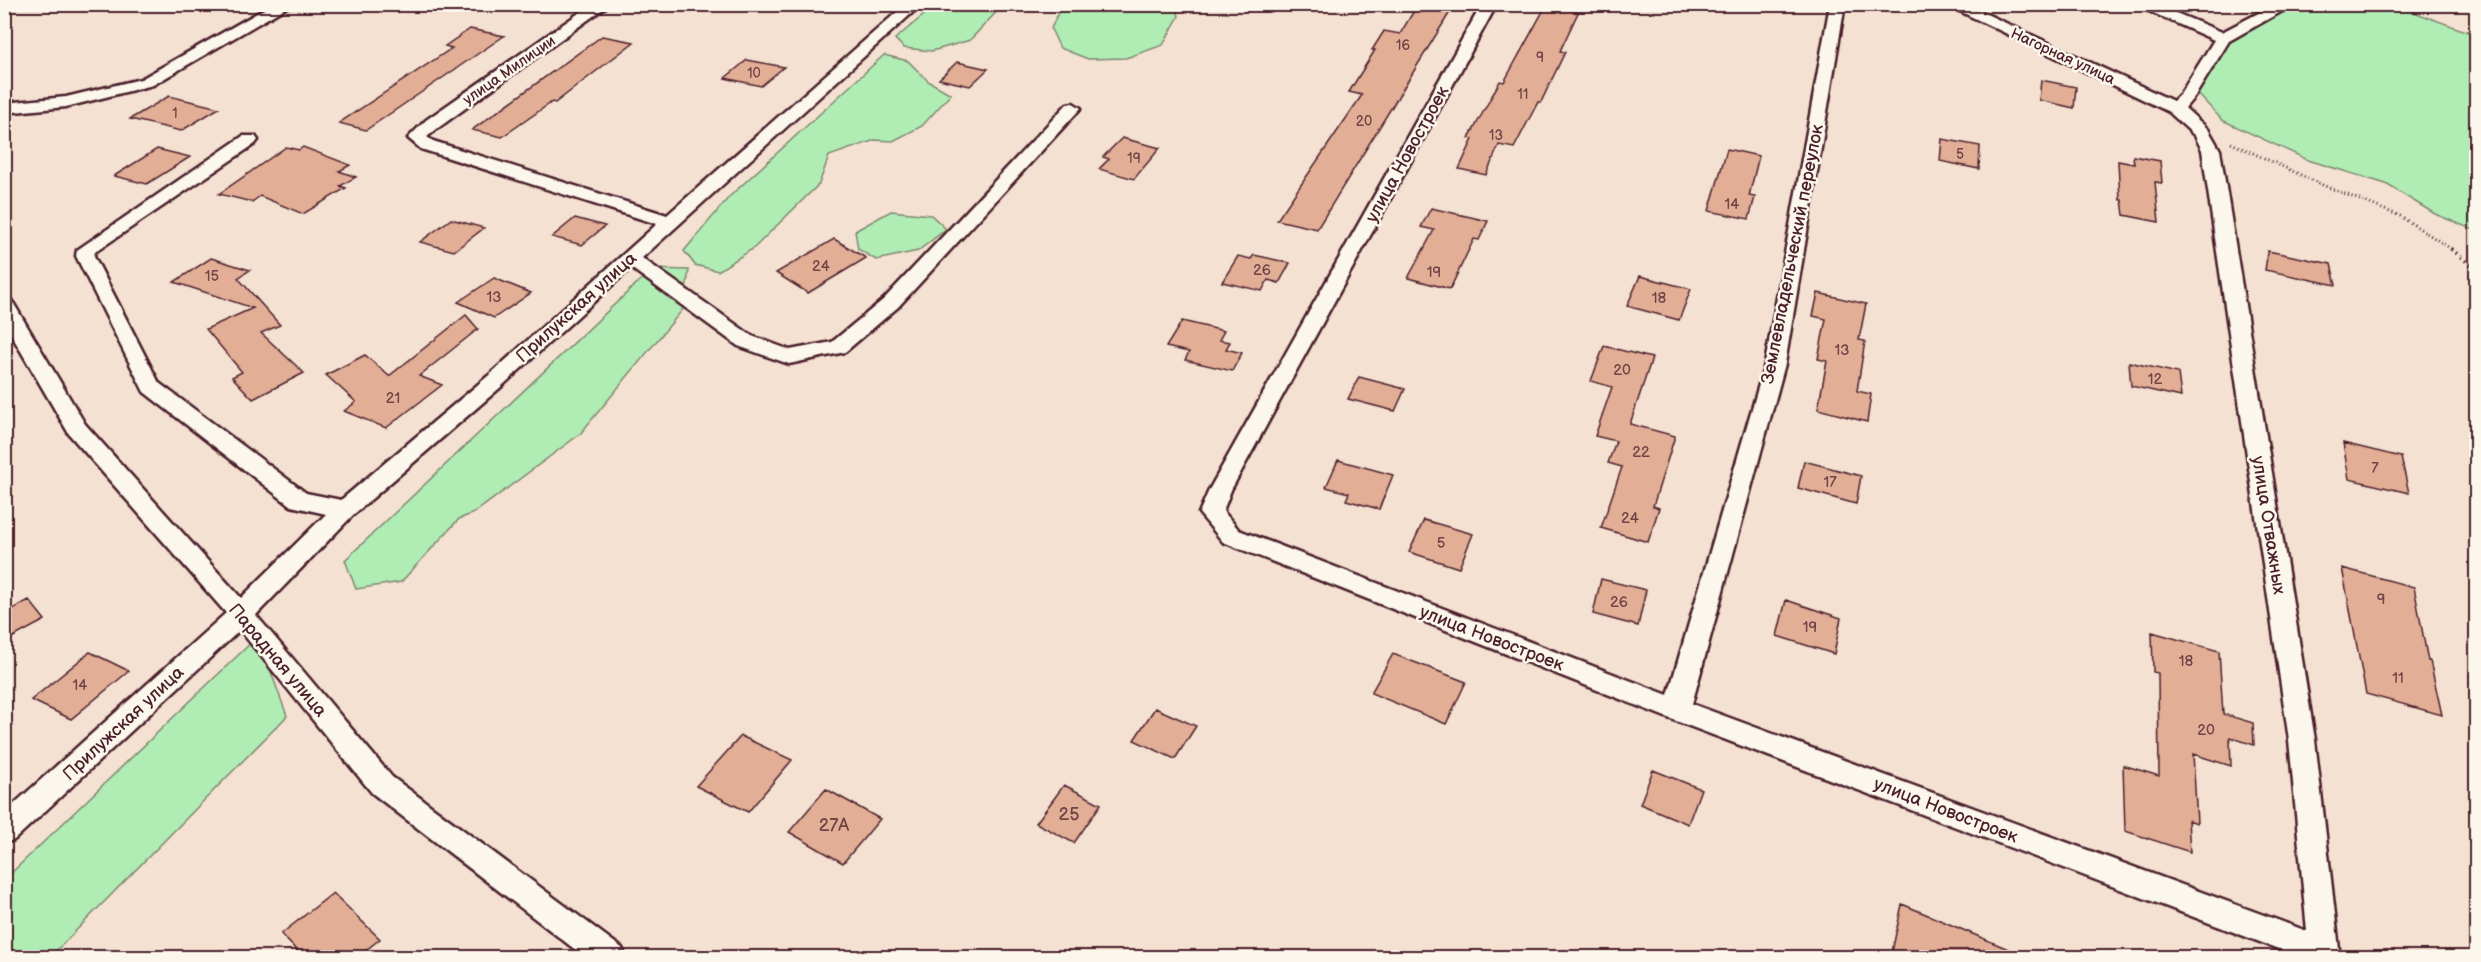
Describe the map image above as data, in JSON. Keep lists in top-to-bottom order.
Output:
{
  "streets": {
    "street": [
      "Нагорная улица",
      "улица Милиции",
      "улица Новостроек",
      "Землевладельческий переулок",
      "Прилукская улица",
      "улица Отважных",
      "Парадная улица",
      "Прилужская улица"
    ]
  },
  "crossings": [
    ["Нагорная улица", "улица Отважных"],
    ["улица Милиции", "Прилукская улица"],
    ["улица Новостроек", "Землевладельческий переулок"],
    ["улица Новостроек", "улица Отважных"],
    ["Прилукская улица", "Парадная улица"],
    ["Прилукская улица", "Прилужская улица"],
    ["Парадная улица", "Прилужская улица"]
  ],
  "house_numbers": [
    "16",
    "9",
    "10",
    "11",
    "1",
    "20",
    "13",
    "5",
    "19",
    "14",
    "24",
    "26",
    "19",
    "15",
    "13",
    "18",
    "13",
    "20",
    "12",
    "21",
    "22",
    "7",
    "17",
    "24",
    "5",
    "9",
    "26",
    "19",
    "18",
    "11",
    "14",
    "20",
    "25",
    "27А"
  ]
}
